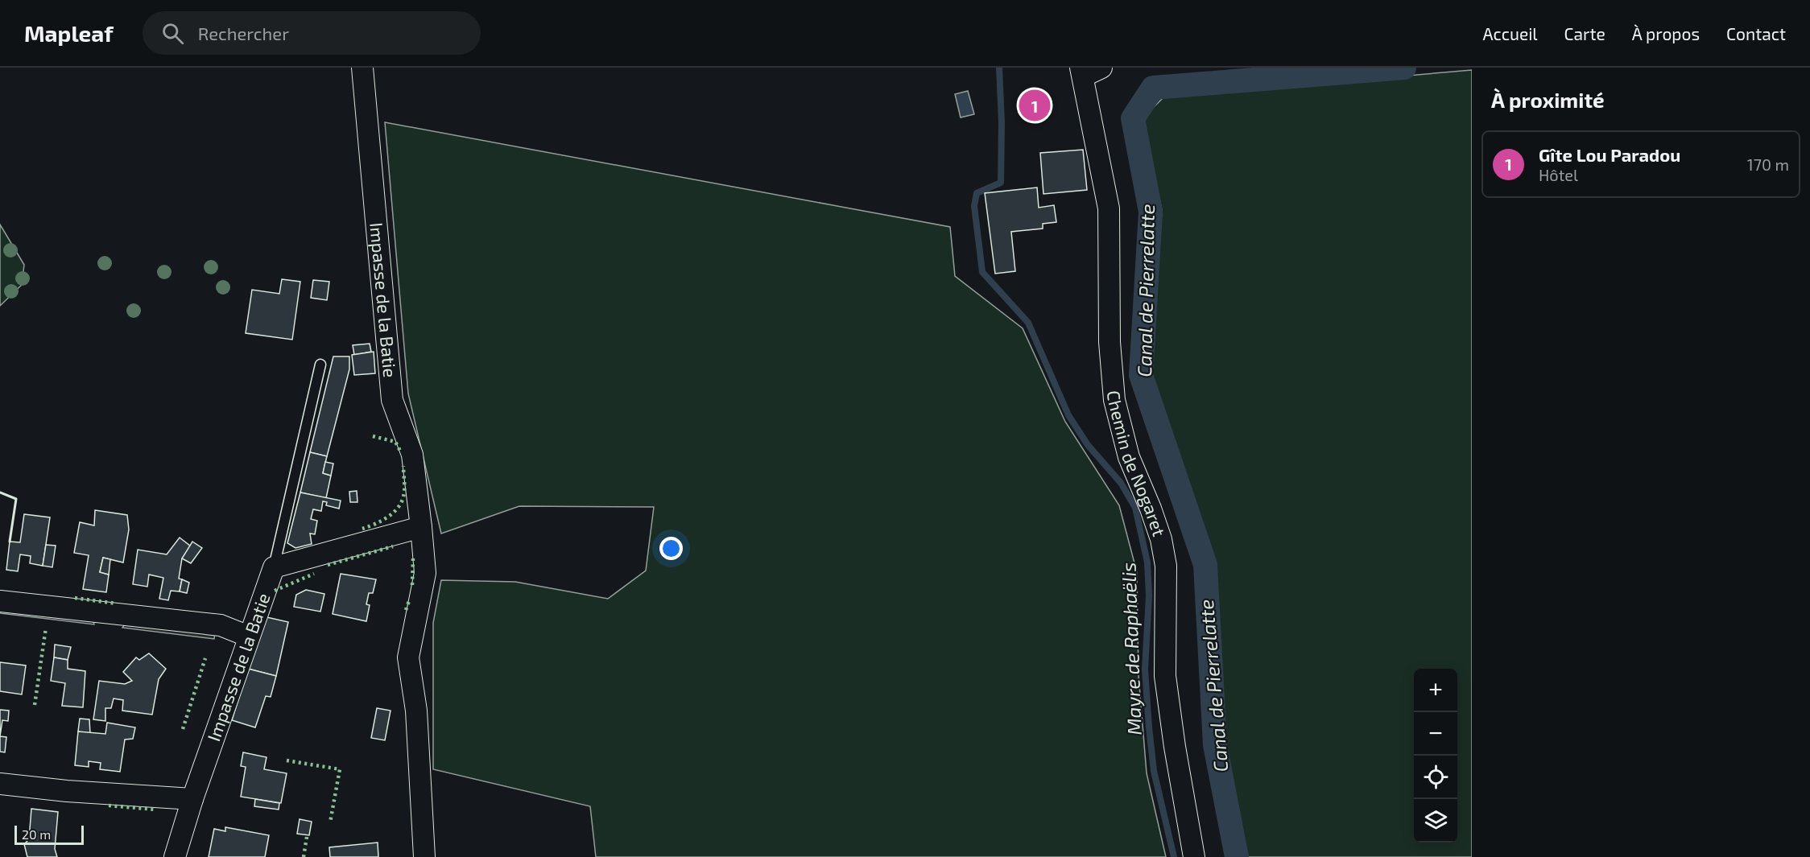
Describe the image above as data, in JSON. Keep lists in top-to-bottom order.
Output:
{
  "streets": {
    "street": ["Impasse de la Batie", "Chemin de Nogaret"]
  },
  "water": ["Canal de Pierrelatte", "Mayre de Raphaëlis"],
  "scale_bar": "20 m",
  "page": {
    "header": "Mapleaf",
    "search": "Rechercher",
    "nav": [
      "Accueil",
      "Carte",
      "À propos",
      "Contact"
    ],
    "heading": "À proximité",
    "pins": "1",
    "list": [
      {
        "mark": "1",
        "name": "Gîte Lou Paradou",
        "note": "Hôtel",
        "value": "170 m"
      }
    ],
    "map_buttons": ["+", "−"],
    "scale": "20 m"
  }
}
